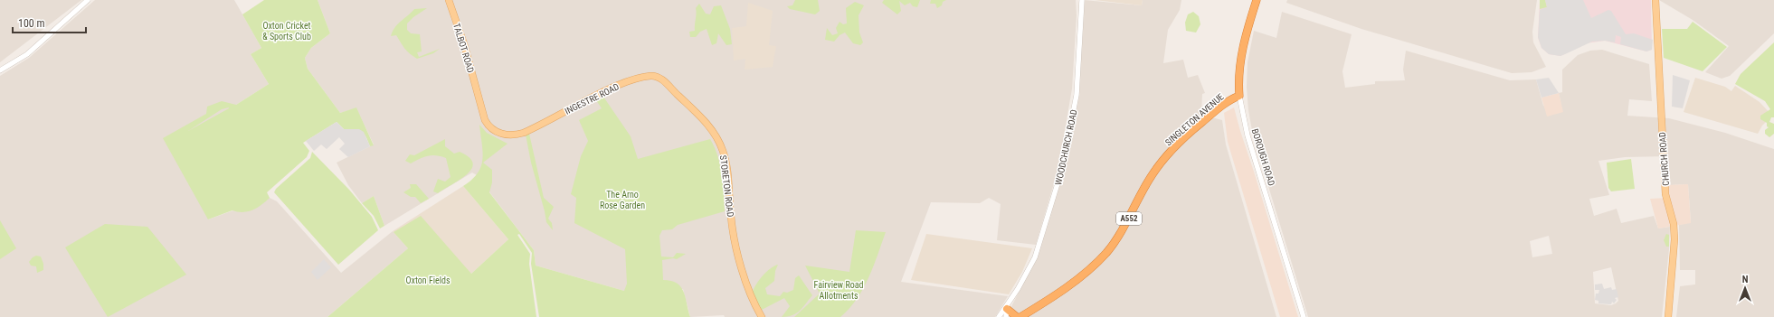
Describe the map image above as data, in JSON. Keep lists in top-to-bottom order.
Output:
{
  "streets": {
    "highway": ["SINGLETON AVENUE", "BOROUGH ROAD", "A552"],
    "main road": [
      "TALBOT ROAD",
      "INGESTRE ROAD",
      "CHURCH ROAD",
      "STORETON ROAD"
    ],
    "street": ["WOODCHURCH ROAD"]
  },
  "crossings": [
    ["TALBOT ROAD", "INGESTRE ROAD"],
    ["INGESTRE ROAD", "STORETON ROAD"],
    ["SINGLETON AVENUE", "BOROUGH ROAD"]
  ],
  "parks": [
    "Oxton Cricket & Sports Club",
    "The Arno Rose Garden",
    "Oxton Fields",
    "Fairview Road Allotments"
  ],
  "scale_bar": "100 m",
  "north": "top"
}
